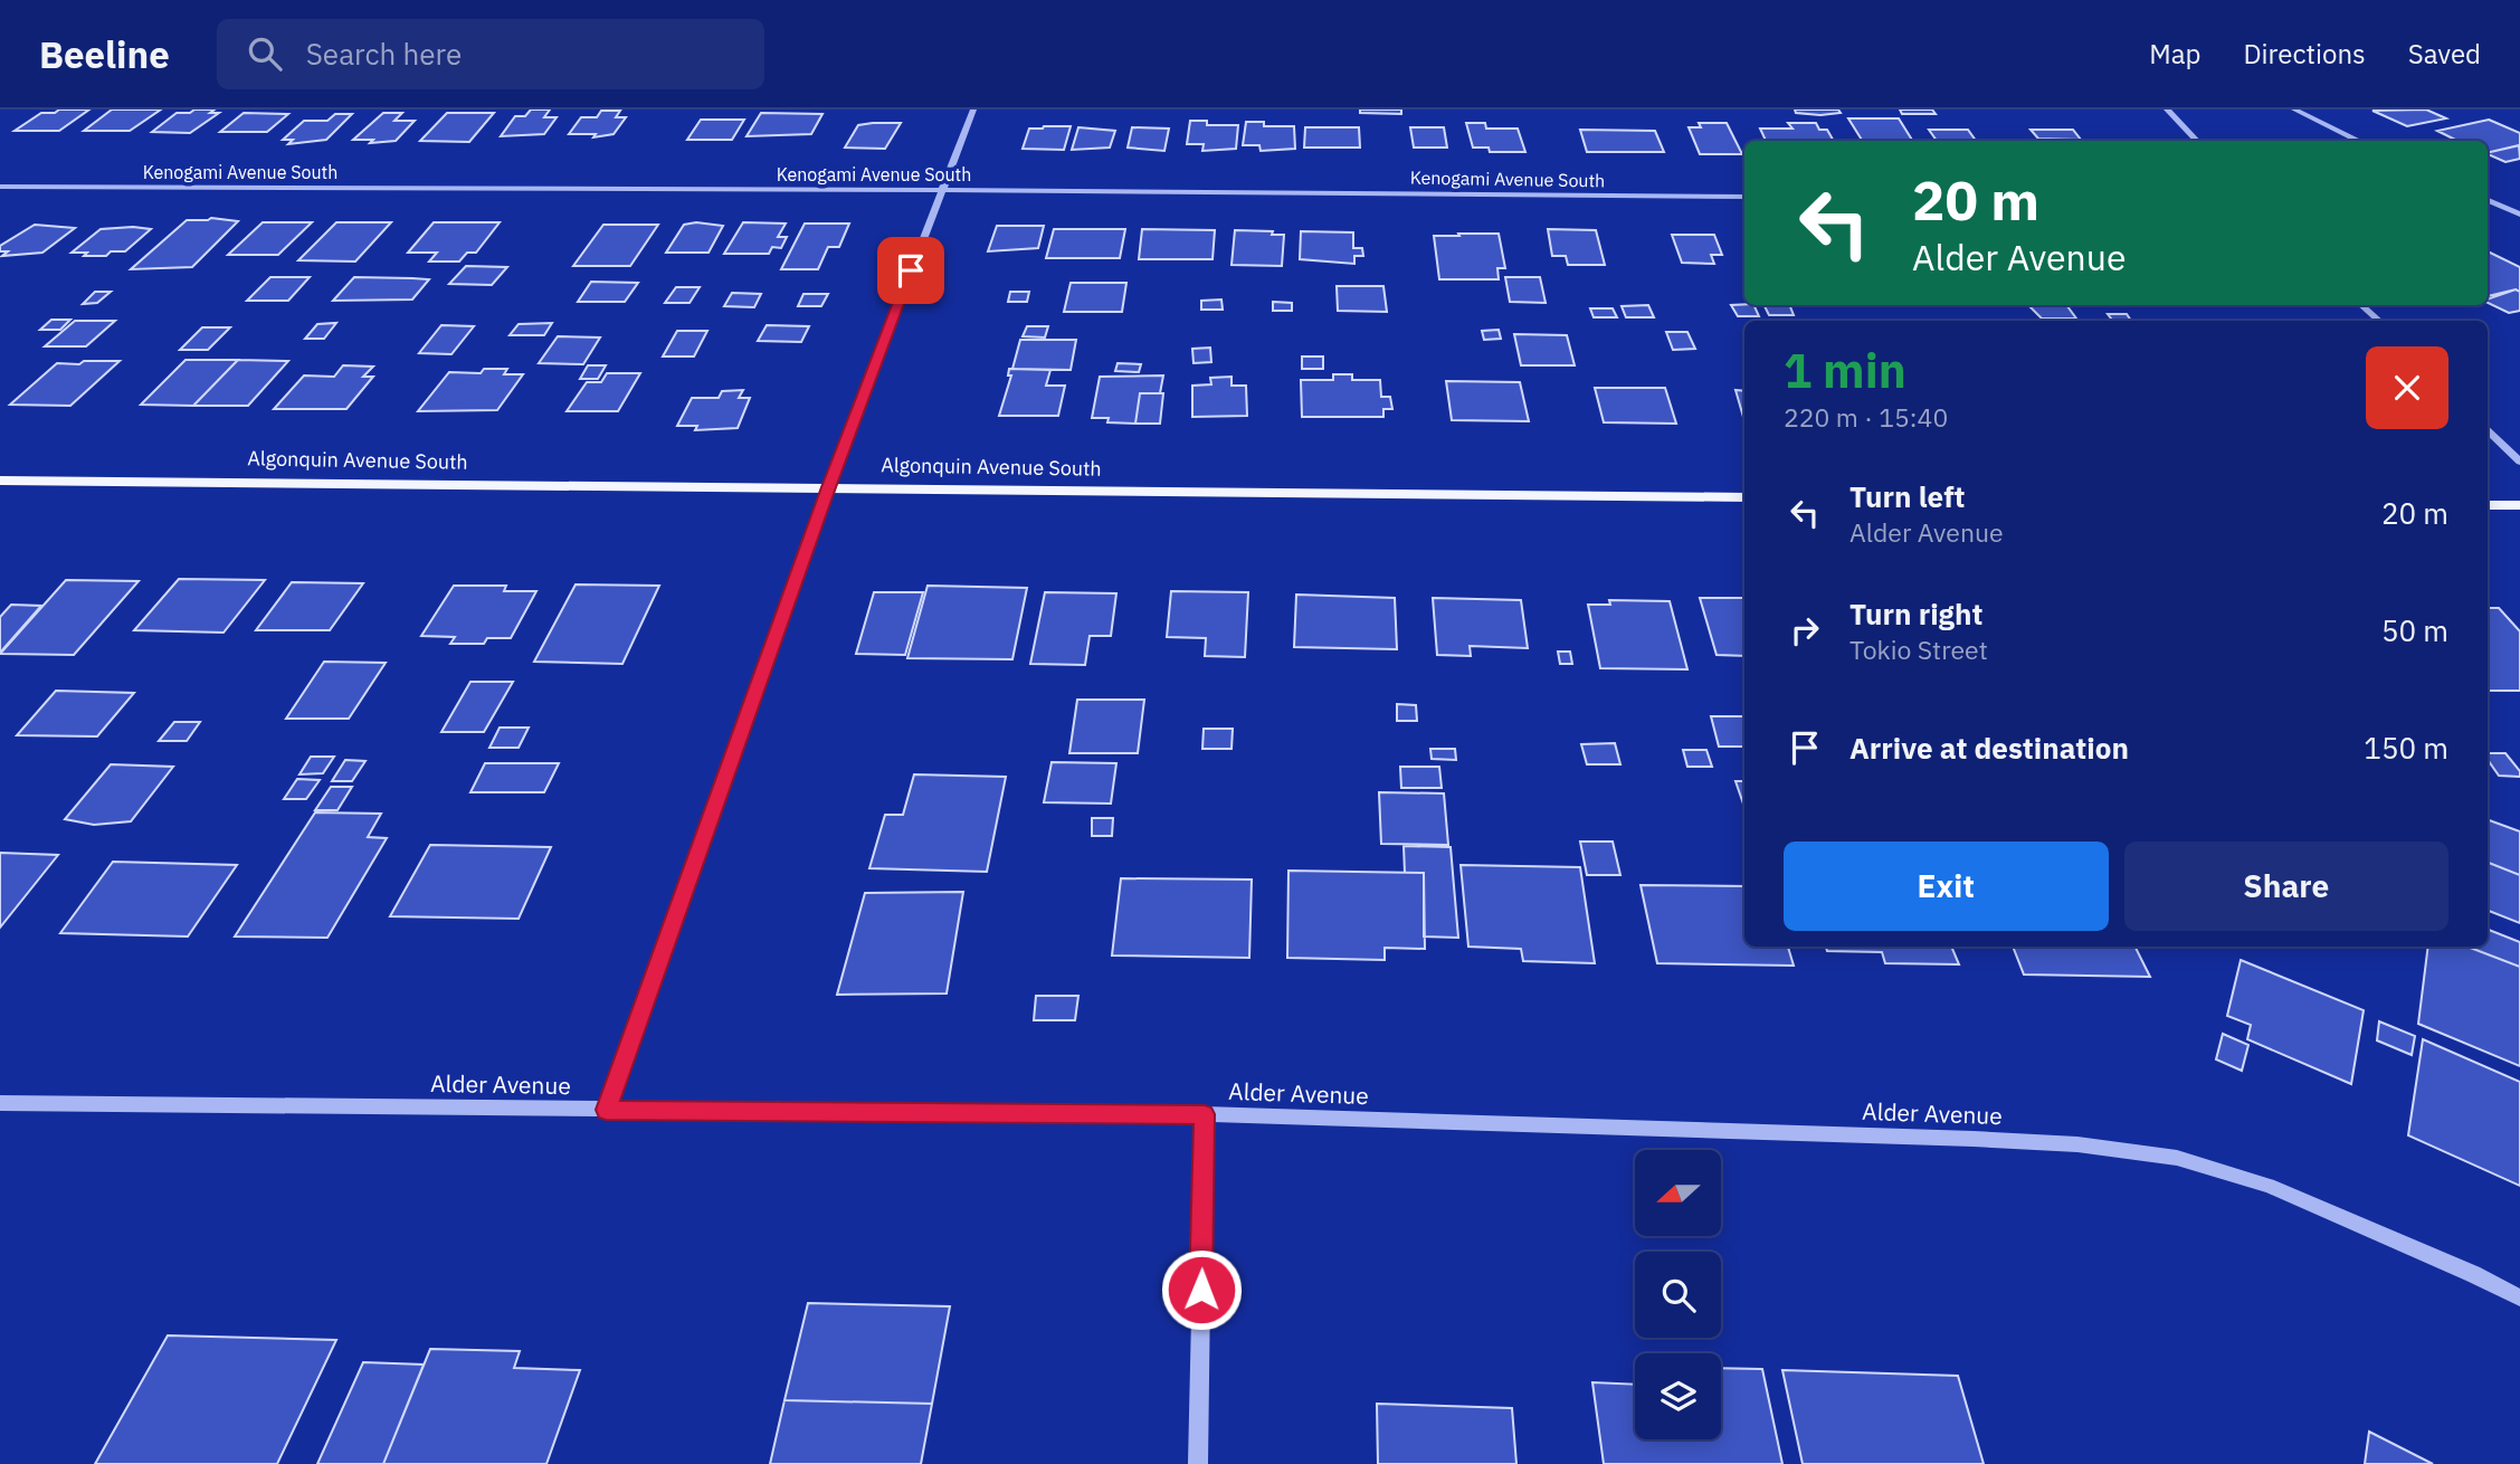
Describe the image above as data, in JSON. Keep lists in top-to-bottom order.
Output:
{
  "streets": {
    "main road": ["Algonquin Avenue South"],
    "street": ["Kenogami Avenue South", "Alder Avenue"]
  },
  "north": "left",
  "page": {
    "header": "Beeline",
    "search": "Search here",
    "nav": ["Map", "Directions", "Saved"],
    "turn": ["20 m", "Alder Avenue"],
    "heading": ["1 min", "220 m · 15:40"],
    "list": [
      {
        "name": "Turn left",
        "note": "Alder Avenue",
        "value": "20 m"
      },
      {
        "name": "Turn right",
        "note": "Tokio Street",
        "value": "50 m"
      },
      {
        "name": "Arrive at destination",
        "value": "150 m"
      }
    ],
    "buttons": ["Exit", "Share"]
  }
}
